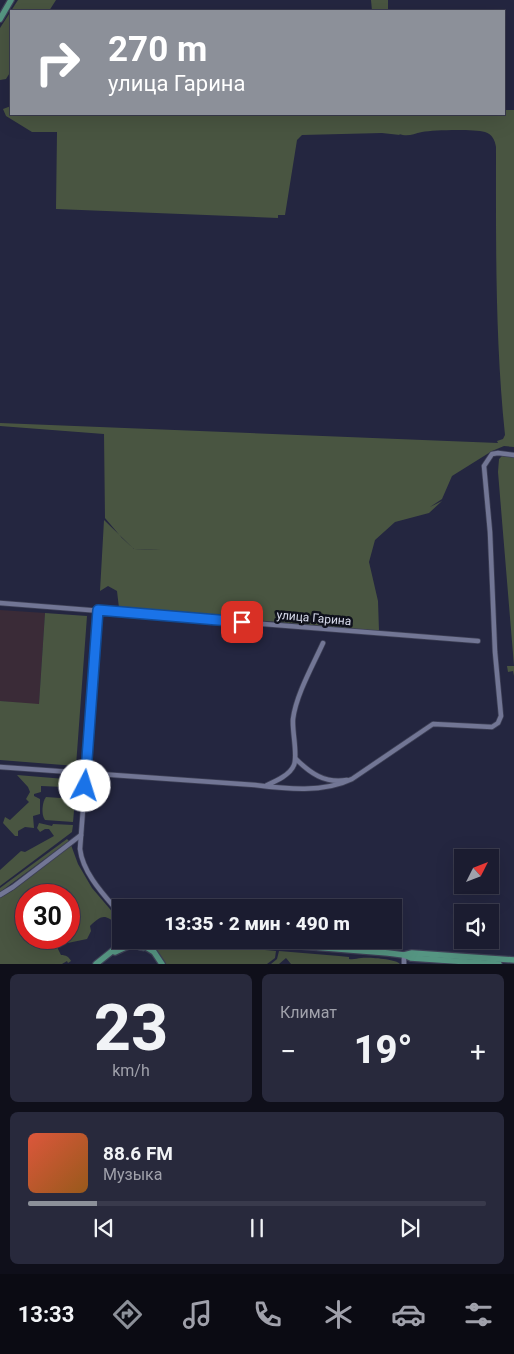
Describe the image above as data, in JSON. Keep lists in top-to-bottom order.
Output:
{
  "streets": {
    "street": ["улица Гарина"]
  },
  "north": "top right",
  "page": {
    "turn": ["270 m", "улица Гарина"],
    "limit": "30",
    "trip": "13:35 · 2 мин · 490 m",
    "tile": [
      ["23", "km/h"],
      "Климат"
    ],
    "heat": ["−", "19°", "+"],
    "song": ["88.6 FM", "Музыка"],
    "tabs": "13:33"
  }
}
